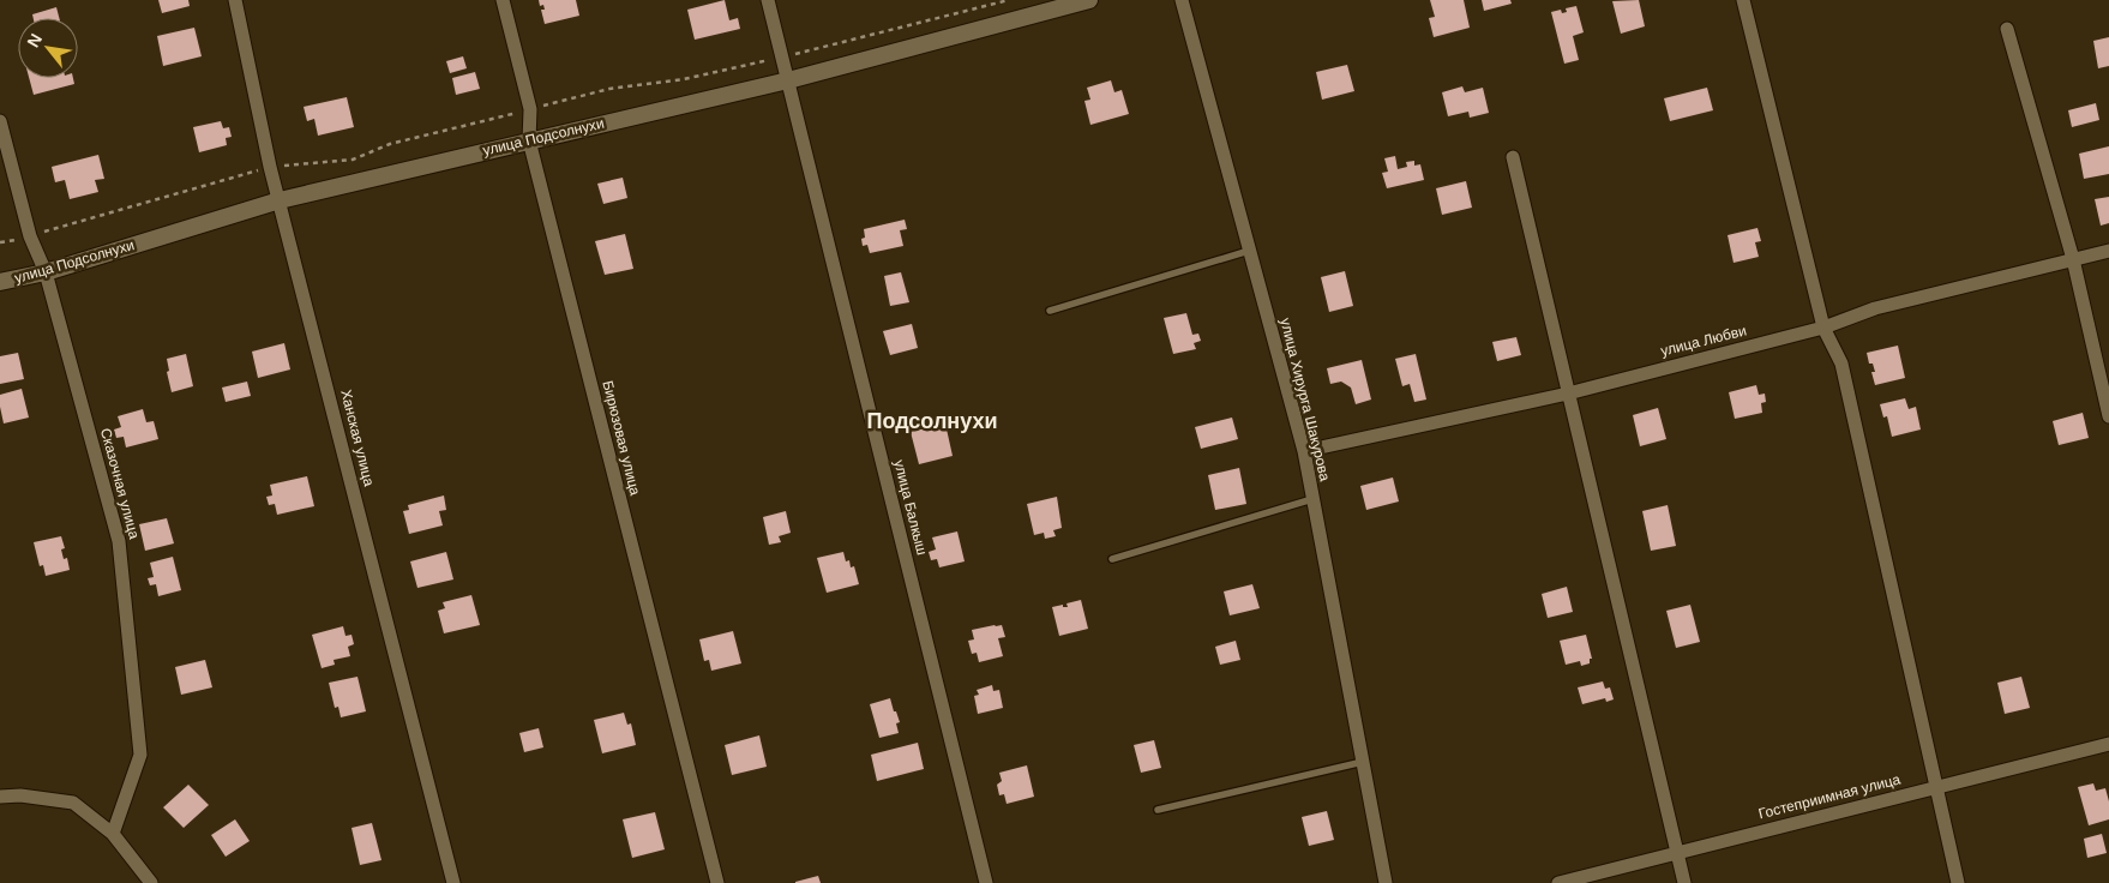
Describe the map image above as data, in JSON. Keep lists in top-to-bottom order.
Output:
{
  "streets": {
    "street": [
      "улица Подсолнухи",
      "улица Любви",
      "улица Хирурга Шакурова",
      "Ханская улица",
      "Бирюзовая улица",
      "Сказочная улица",
      "улица Балкыш",
      "Гостеприимная улица"
    ]
  },
  "crossings": [
    ["улица Подсолнухи", "Ханская улица"],
    ["улица Подсолнухи", "Бирюзовая улица"],
    ["улица Подсолнухи", "Сказочная улица"],
    ["улица Подсолнухи", "улица Балкыш"],
    ["улица Любви", "улица Хирурга Шакурова"]
  ],
  "districts": ["Подсолнухи"],
  "north": "top left"
}
